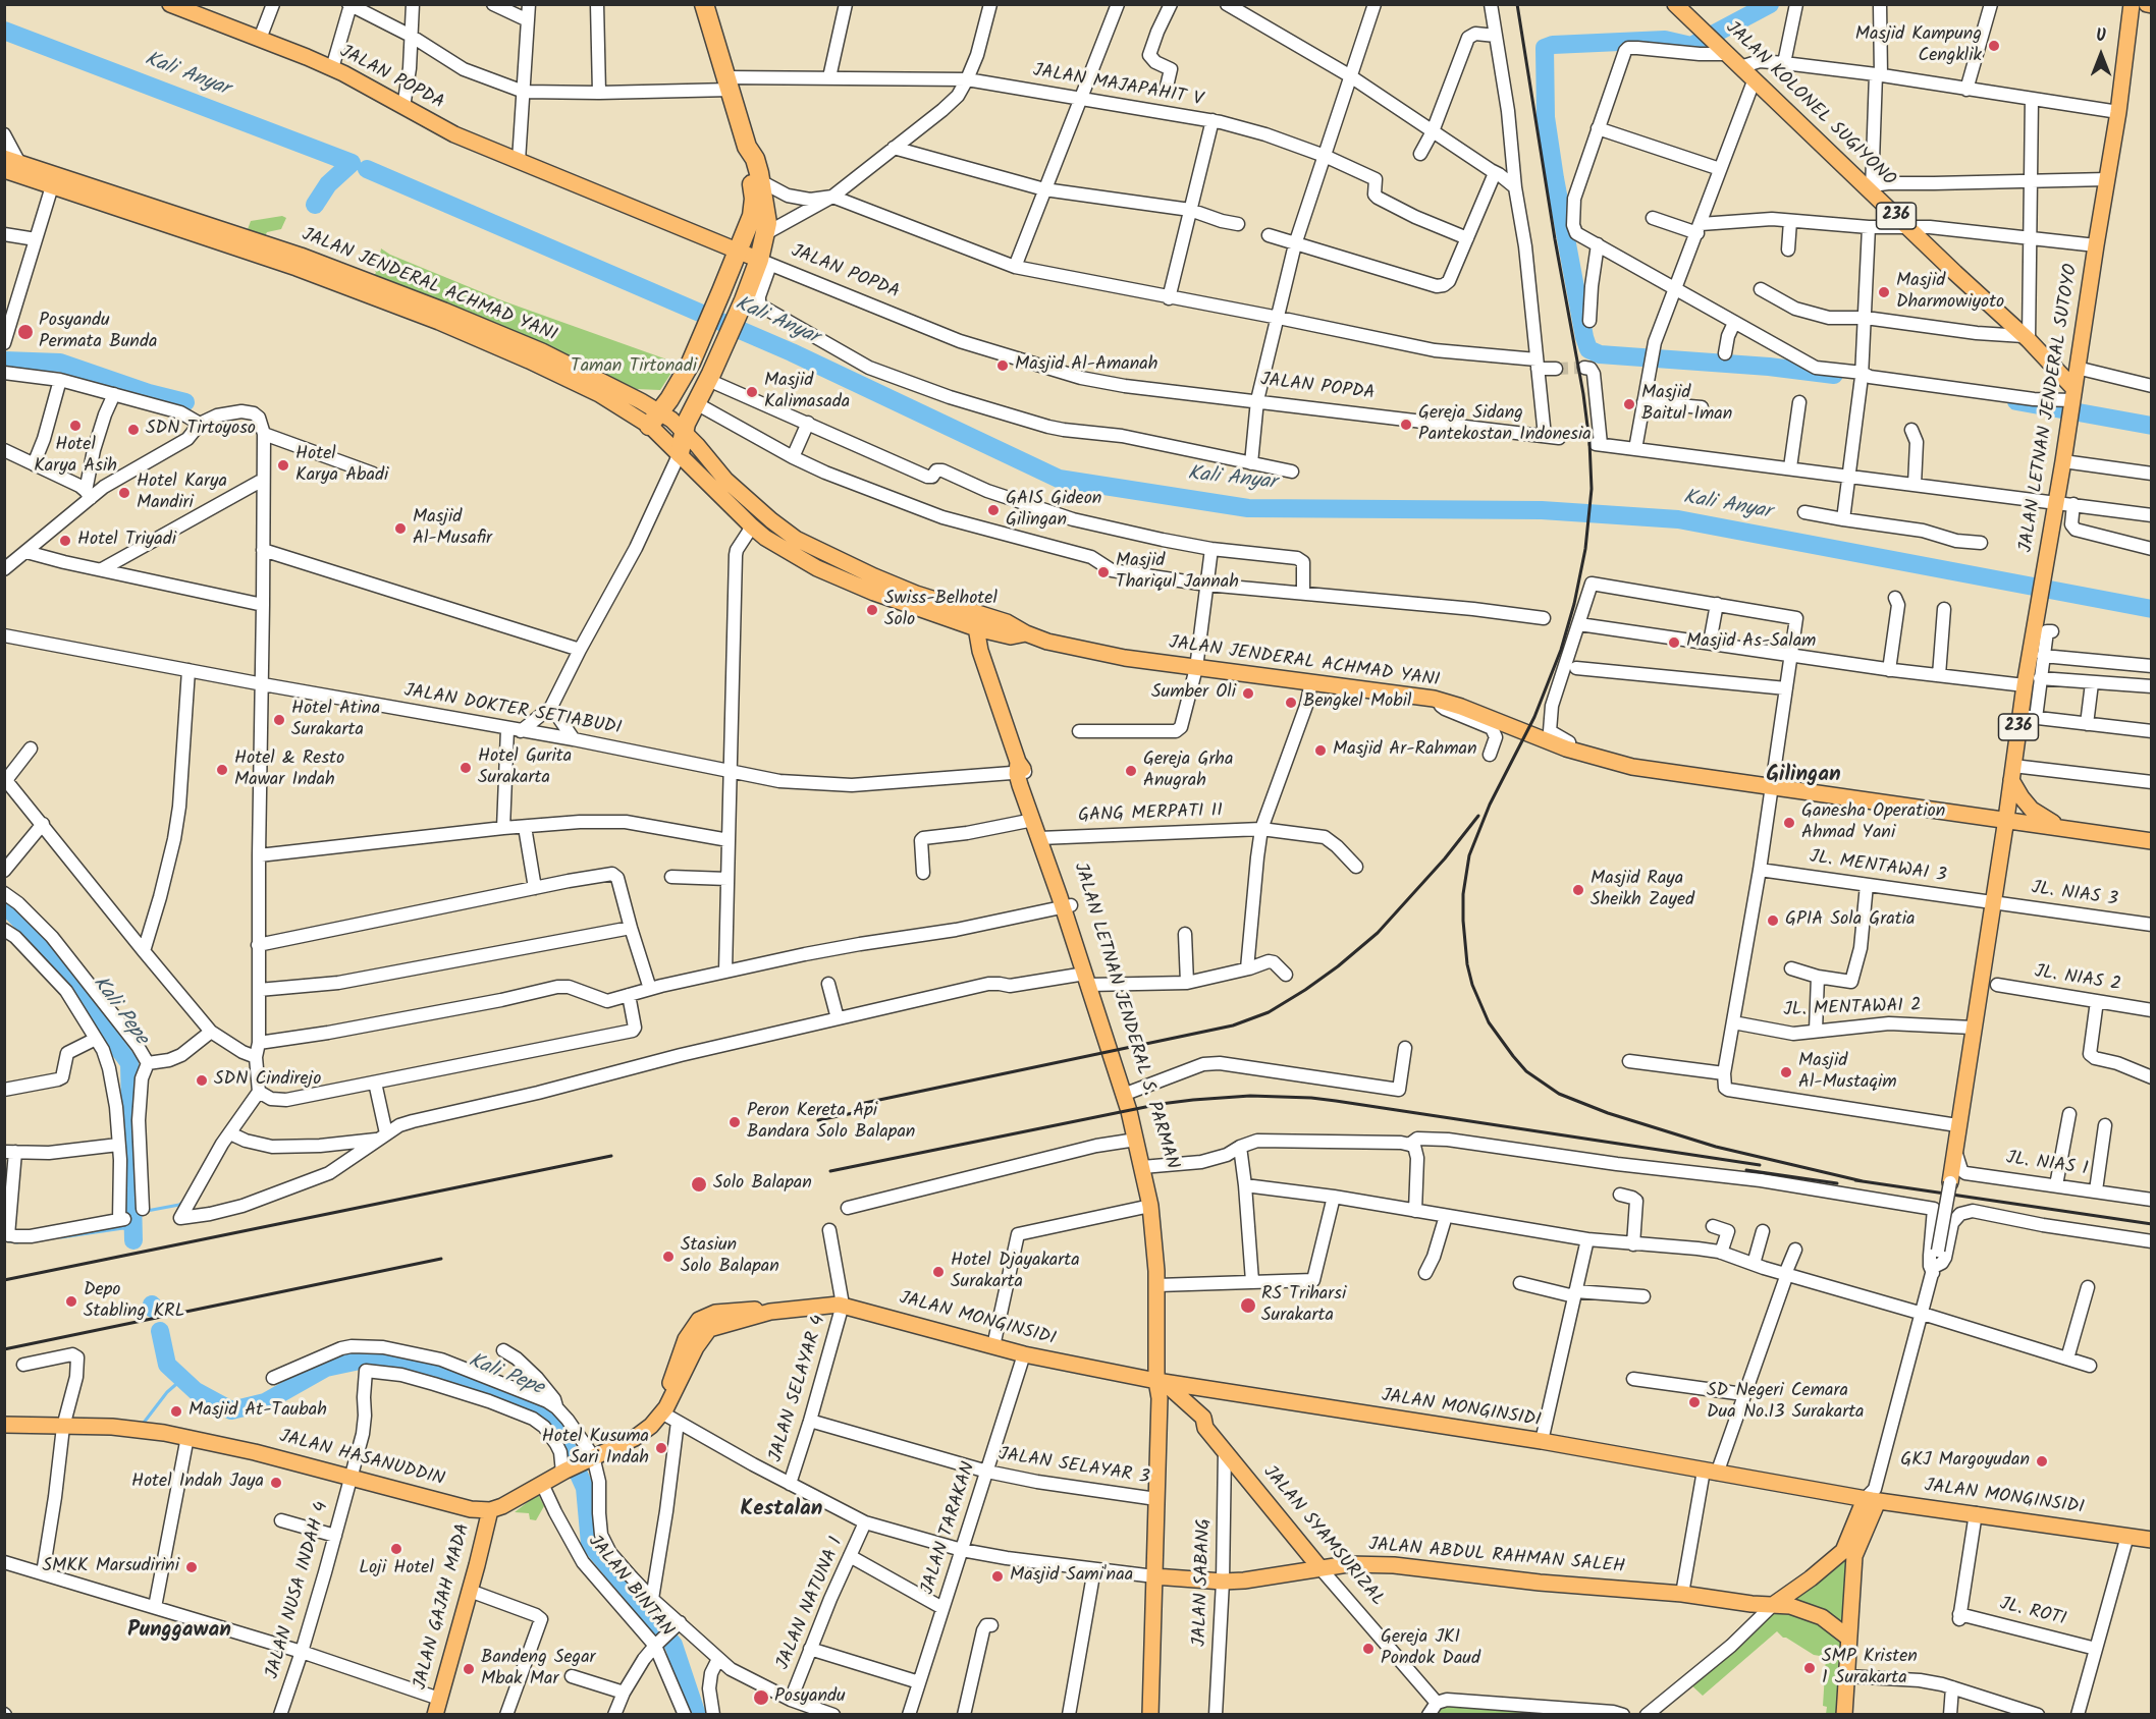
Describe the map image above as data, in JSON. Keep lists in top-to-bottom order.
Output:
{
  "streets": {
    "main road": [
      "JALAN POPDA",
      "JALAN KOLONEL SUGIYONO",
      "236",
      "JALAN JENDERAL ACHMAD YANI",
      "JALAN LETNAN JENDERAL SUTOYO",
      "JALAN LETNAN JENDERAL S. PARMAN",
      "JALAN MONGINSIDI",
      "JALAN HASANUDDIN",
      "JALAN SYAMSURIZAL",
      "JALAN ABDUL RAHMAN SALEH",
      "JALAN GAJAH MADA"
    ],
    "street": [
      "JALAN MAJAPAHIT V",
      "JALAN DOKTER SETIABUDI",
      "GANG MERPATI II",
      "JL. MENTAWAI 3",
      "JL. NIAS 3",
      "JL. NIAS 2",
      "JL. MENTAWAI 2",
      "JL. NIAS 1",
      "JALAN SELAYAR 4",
      "JALAN SELAYAR 3",
      "JALAN TARAKAN",
      "JALAN SABANG",
      "JALAN BINTAN",
      "JALAN NUSA INDAH 4",
      "JALAN NATUNA 1",
      "JL. ROTI"
    ]
  },
  "crossings": [
    ["JALAN KOLONEL SUGIYONO", "JALAN LETNAN JENDERAL SUTOYO"],
    ["JALAN JENDERAL ACHMAD YANI", "JALAN LETNAN JENDERAL SUTOYO"],
    ["JALAN JENDERAL ACHMAD YANI", "JALAN LETNAN JENDERAL S. PARMAN"],
    ["JALAN LETNAN JENDERAL SUTOYO", "JL. MENTAWAI 3"],
    ["JALAN LETNAN JENDERAL SUTOYO", "JL. NIAS 3"],
    ["JALAN LETNAN JENDERAL SUTOYO", "JL. MENTAWAI 2"],
    ["JALAN LETNAN JENDERAL SUTOYO", "JL. NIAS 1"],
    ["JALAN DOKTER SETIABUDI", "JALAN LETNAN JENDERAL S. PARMAN"],
    ["GANG MERPATI II", "JALAN LETNAN JENDERAL S. PARMAN"],
    ["JL. MENTAWAI 3", "JL. NIAS 3"],
    ["JALAN LETNAN JENDERAL S. PARMAN", "JALAN MONGINSIDI"],
    ["JALAN LETNAN JENDERAL S. PARMAN", "JALAN SELAYAR 3"],
    ["JALAN LETNAN JENDERAL S. PARMAN", "JALAN SYAMSURIZAL"],
    ["JALAN LETNAN JENDERAL S. PARMAN", "JALAN ABDUL RAHMAN SALEH"],
    ["JALAN MONGINSIDI", "JALAN SELAYAR 4"],
    ["JALAN MONGINSIDI", "JALAN HASANUDDIN"],
    ["JALAN MONGINSIDI", "JALAN TARAKAN"],
    ["JALAN MONGINSIDI", "JALAN SYAMSURIZAL"],
    ["JALAN MONGINSIDI", "JALAN ABDUL RAHMAN SALEH"],
    ["JALAN MONGINSIDI", "JALAN BINTAN"],
    ["JALAN MONGINSIDI", "JALAN NUSA INDAH 4"],
    ["JALAN MONGINSIDI", "JALAN GAJAH MADA"],
    ["JALAN MONGINSIDI", "JL. ROTI"],
    ["JALAN SELAYAR 4", "JALAN SELAYAR 3"],
    ["JALAN SELAYAR 4", "JALAN ABDUL RAHMAN SALEH"],
    ["JALAN HASANUDDIN", "JALAN NUSA INDAH 4"],
    ["JALAN HASANUDDIN", "JALAN GAJAH MADA"],
    ["JALAN SELAYAR 3", "JALAN TARAKAN"],
    ["JALAN TARAKAN", "JALAN ABDUL RAHMAN SALEH"],
    ["JALAN SYAMSURIZAL", "JALAN ABDUL RAHMAN SALEH"],
    ["JALAN SYAMSURIZAL", "JALAN SABANG"],
    ["JALAN ABDUL RAHMAN SALEH", "JALAN SABANG"],
    ["JALAN ABDUL RAHMAN SALEH", "JALAN NATUNA 1"]
  ],
  "districts": ["Gilingan", "Kestalan", "Punggawan"],
  "water": ["Kali Anyar", "Kali Pepe"],
  "parks": ["Taman Tirtonadi"],
  "places": [
    "Masjid Kampung Cengklik",
    "Masjid Dharmowiyoto",
    "Posyandu Permata Bunda",
    "Masjid Al-Amanah",
    "Masjid Kalimasada",
    "Masjid Baitul Iman",
    "Gereja Sidang Pantekostan Indonesia",
    "Hotel Karya Asih",
    "SDN Tirtoyoso",
    "Hotel Karya Abadi",
    "Hotel Karya Mandiri",
    "GAIS Gideon Gilingan",
    "Masjid Al-Musafir",
    "Hotel Triyadi",
    "Masjid Thariqul Jannah",
    "Swiss-Belhotel Solo",
    "Masjid As-Salam",
    "Sumber Oli",
    "Bengkel Mobil",
    "Hotel Atina Surakarta",
    "Masjid Ar-Rahman",
    "Hotel Gurita Surakarta",
    "Hotel & Resto Mawar Indah",
    "Gereja Grha Anugrah",
    "Ganesha Operation Ahmad Yani",
    "Masjid Raya Sheikh Zayed",
    "GPIA Sola Gratia",
    "Masjid Al-Mustaqim",
    "SDN Cindirejo",
    "Peron Kereta Api Bandara Solo Balapan",
    "Solo Balapan",
    "Stasiun Solo Balapan",
    "Hotel Djayakarta Surakarta",
    "Depo Stabling KRL",
    "RS Triharsi Surakarta",
    "SD Negeri Cemara Dua No.13 Surakarta",
    "Masjid At-Taubah",
    "Hotel Kusuma Sari Indah",
    "GKJ Margoyudan",
    "Hotel Indah Jaya",
    "Loji Hotel",
    "SMKK Marsudirini",
    "Masjid Sami'naa",
    "Gereja JKI Pondok Daud",
    "SMP Kristen 1 Surakarta",
    "Bandeng Segar Mbak Mar",
    "Posyandu"
  ],
  "north": "top"
}
